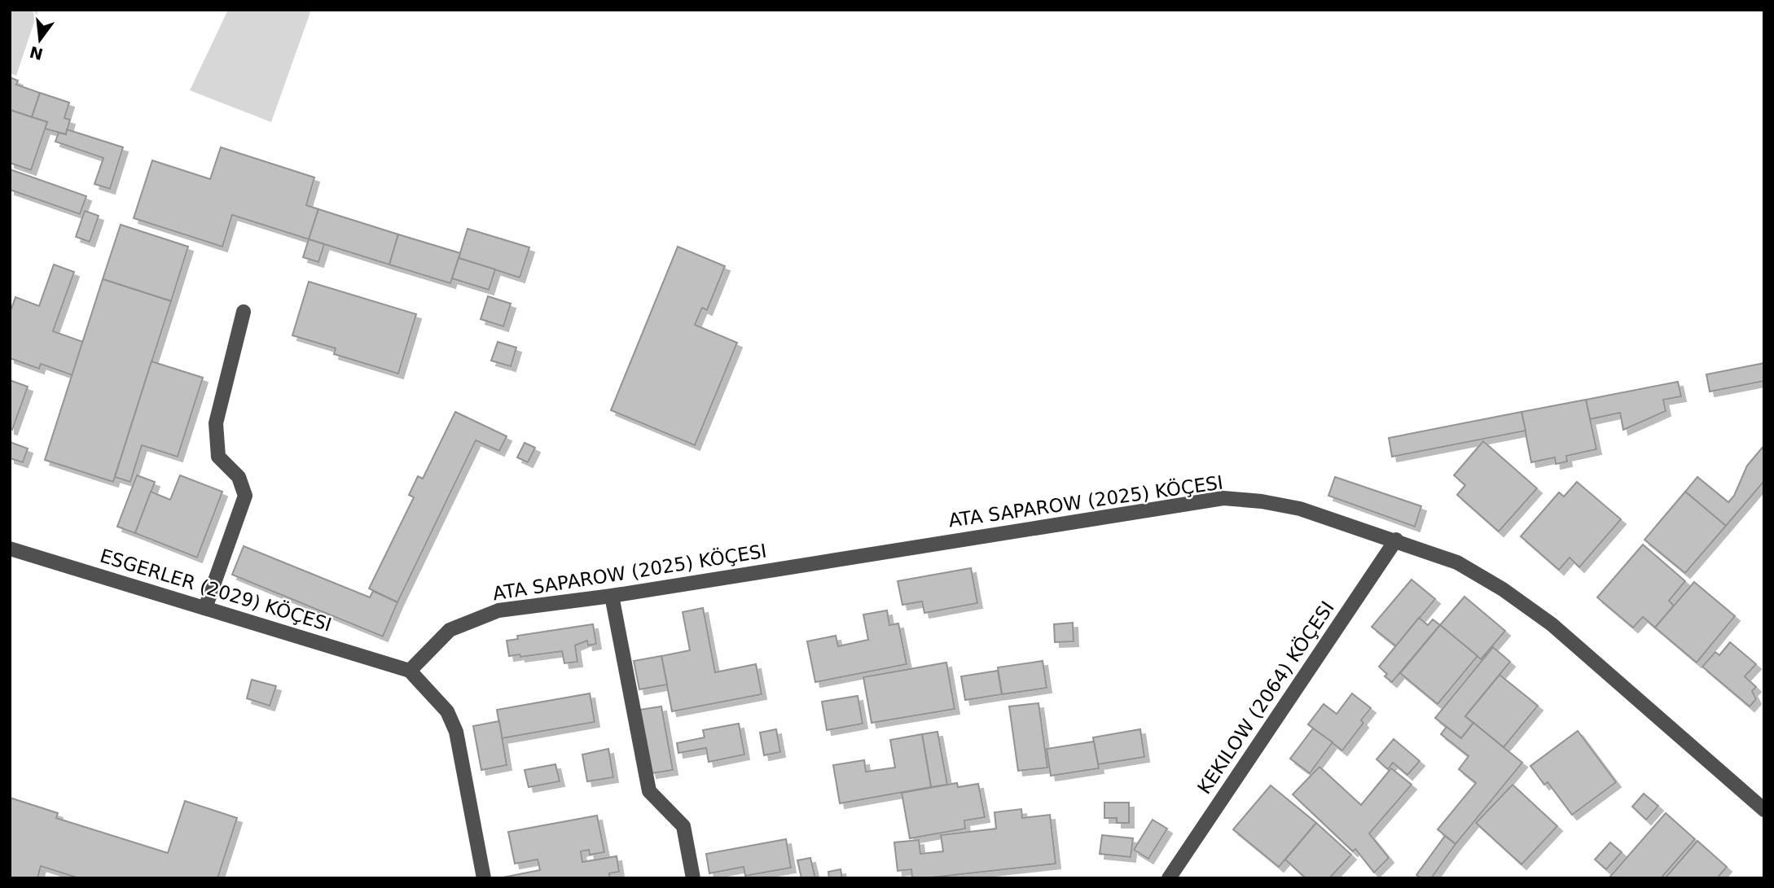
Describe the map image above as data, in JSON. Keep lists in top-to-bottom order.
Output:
{
  "streets": {
    "street": ["ATA SAPAROW (2025) KÖÇESI", "ESGERLER (2029) KÖÇESI", "KEKILOW (2064) KÖÇESI"]
  },
  "crossings": [
    ["ATA SAPAROW (2025) KÖÇESI", "ESGERLER (2029) KÖÇESI"],
    ["ATA SAPAROW (2025) KÖÇESI", "KEKILOW (2064) KÖÇESI"]
  ],
  "north": "bottom"
}
